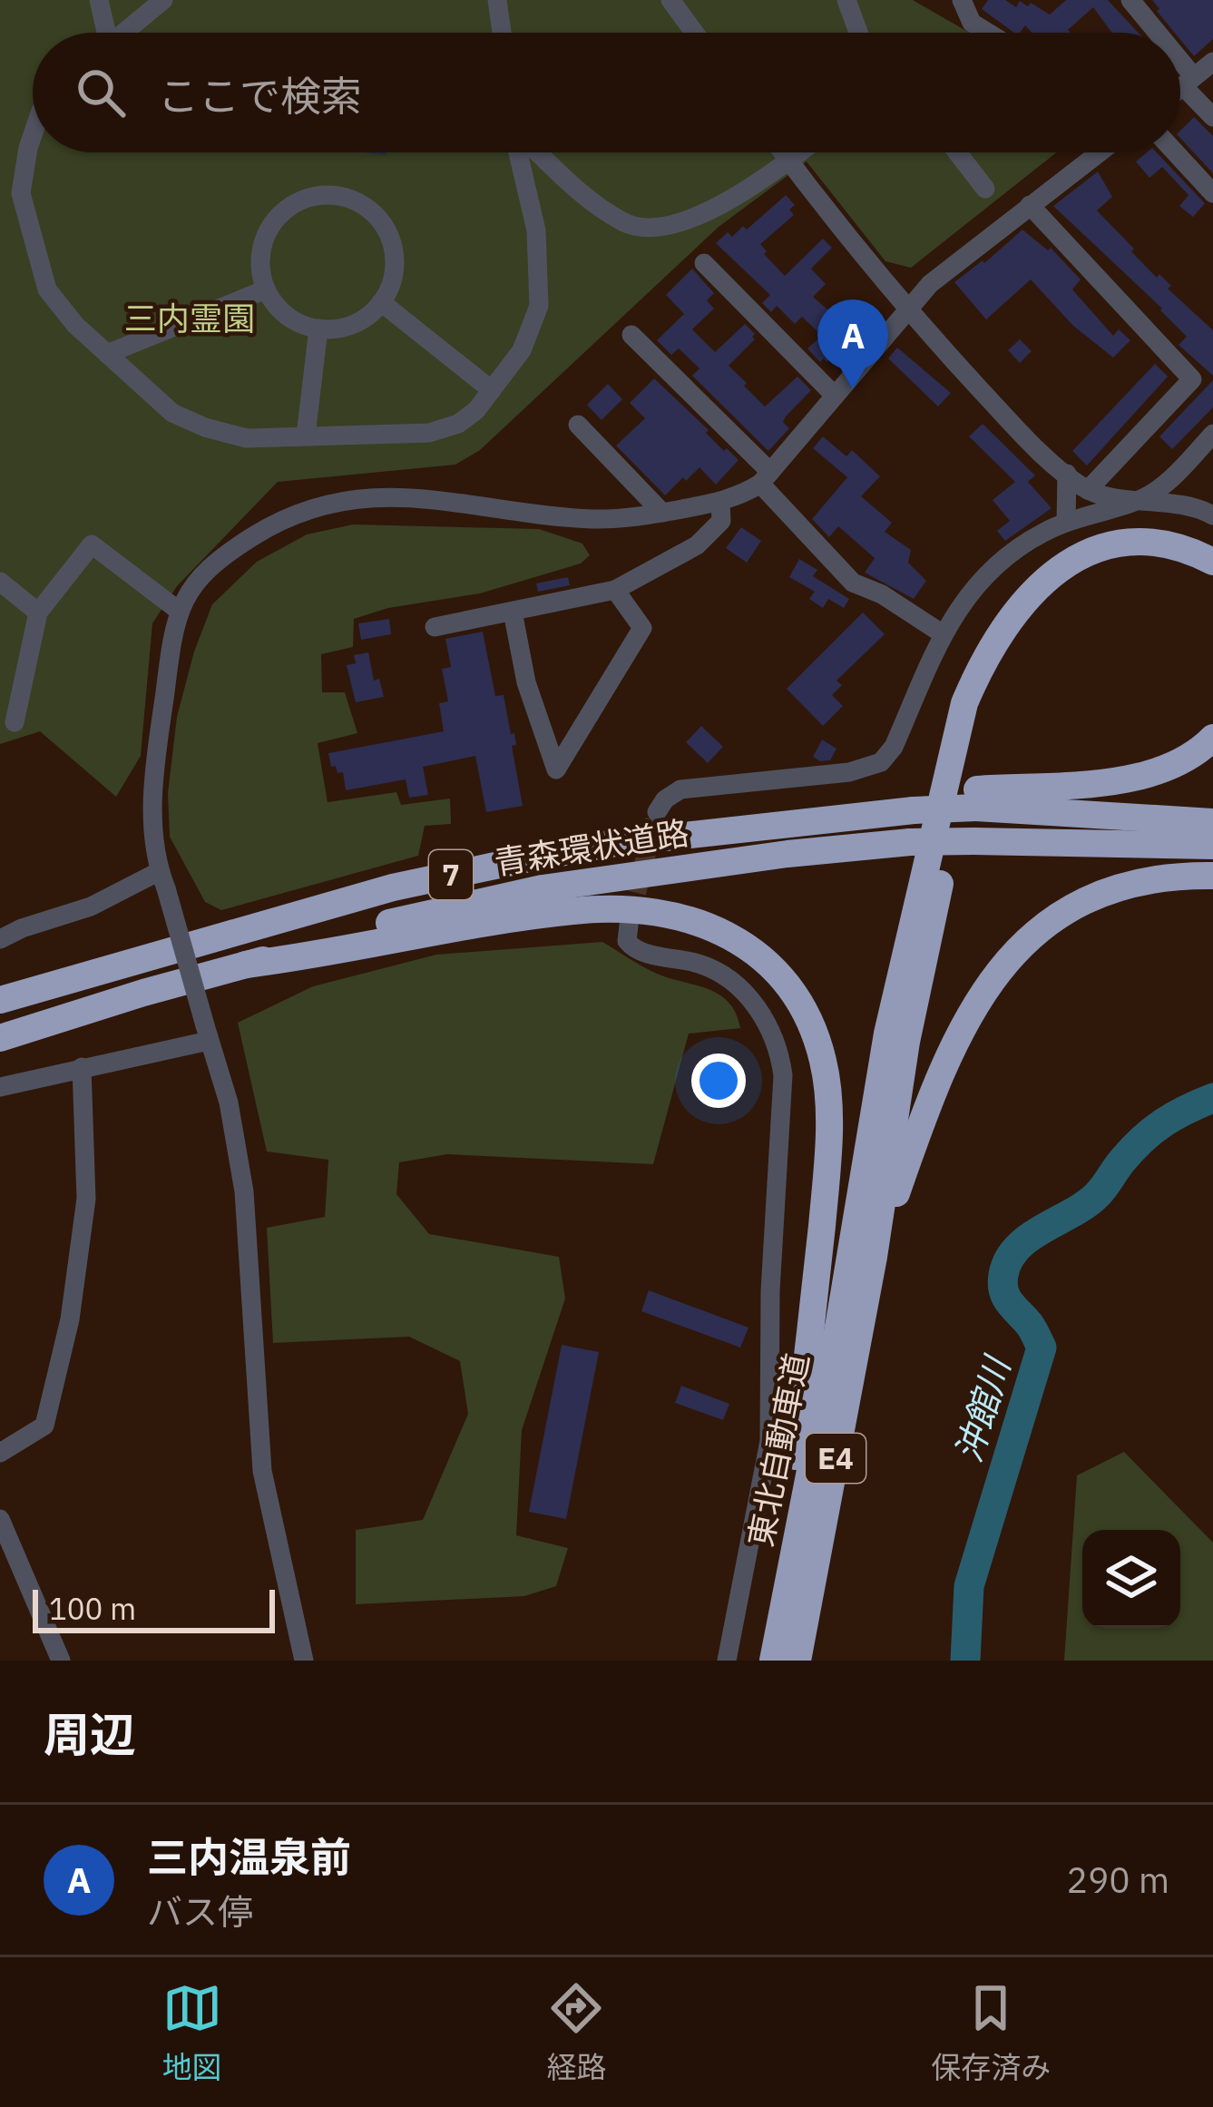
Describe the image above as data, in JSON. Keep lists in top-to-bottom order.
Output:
{
  "streets": {
    "highway": [
      "青森環状道路",
      "7",
      "東北自動車道",
      "E4"
    ]
  },
  "water": ["沖館川"],
  "parks": ["三内霊園"],
  "scale_bar": "100 m",
  "page": {
    "search": "ここで検索",
    "pins": "A",
    "scale": "100 m",
    "heading": "周辺",
    "list": [
      {
        "mark": "A",
        "name": "三内温泉前",
        "note": "バス停",
        "value": "290 m"
      }
    ],
    "nav": ["地図", "経路", "保存済み"]
  }
}
